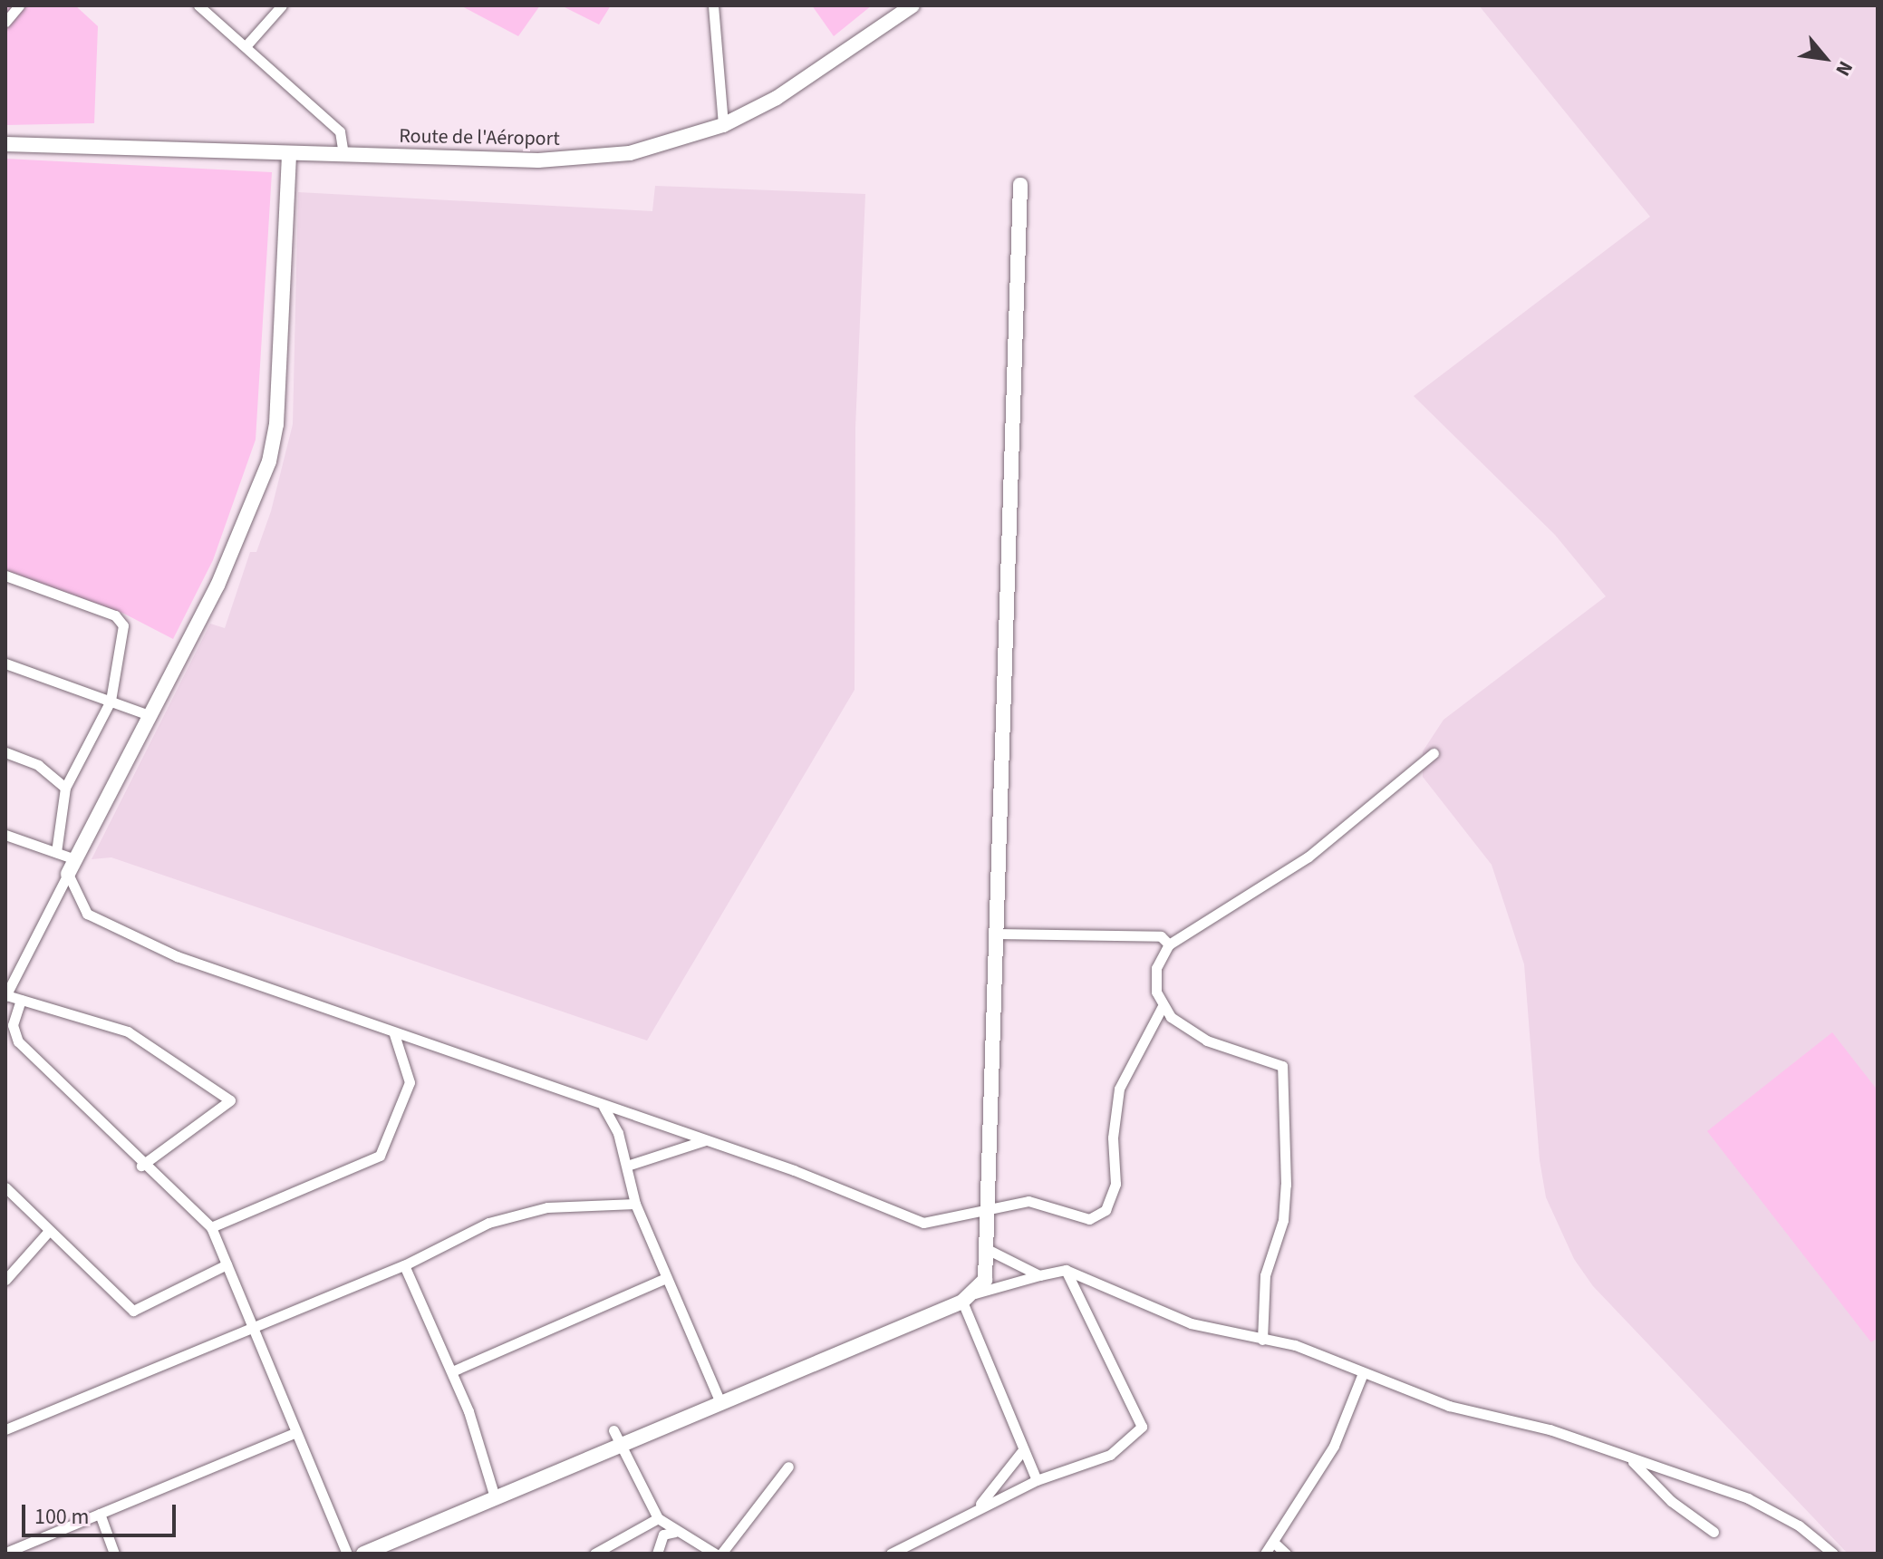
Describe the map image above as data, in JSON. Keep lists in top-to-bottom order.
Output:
{
  "streets": {
    "street": ["Route de l'Aéroport"]
  },
  "scale_bar": "100 m",
  "north": "bottom right"
}
